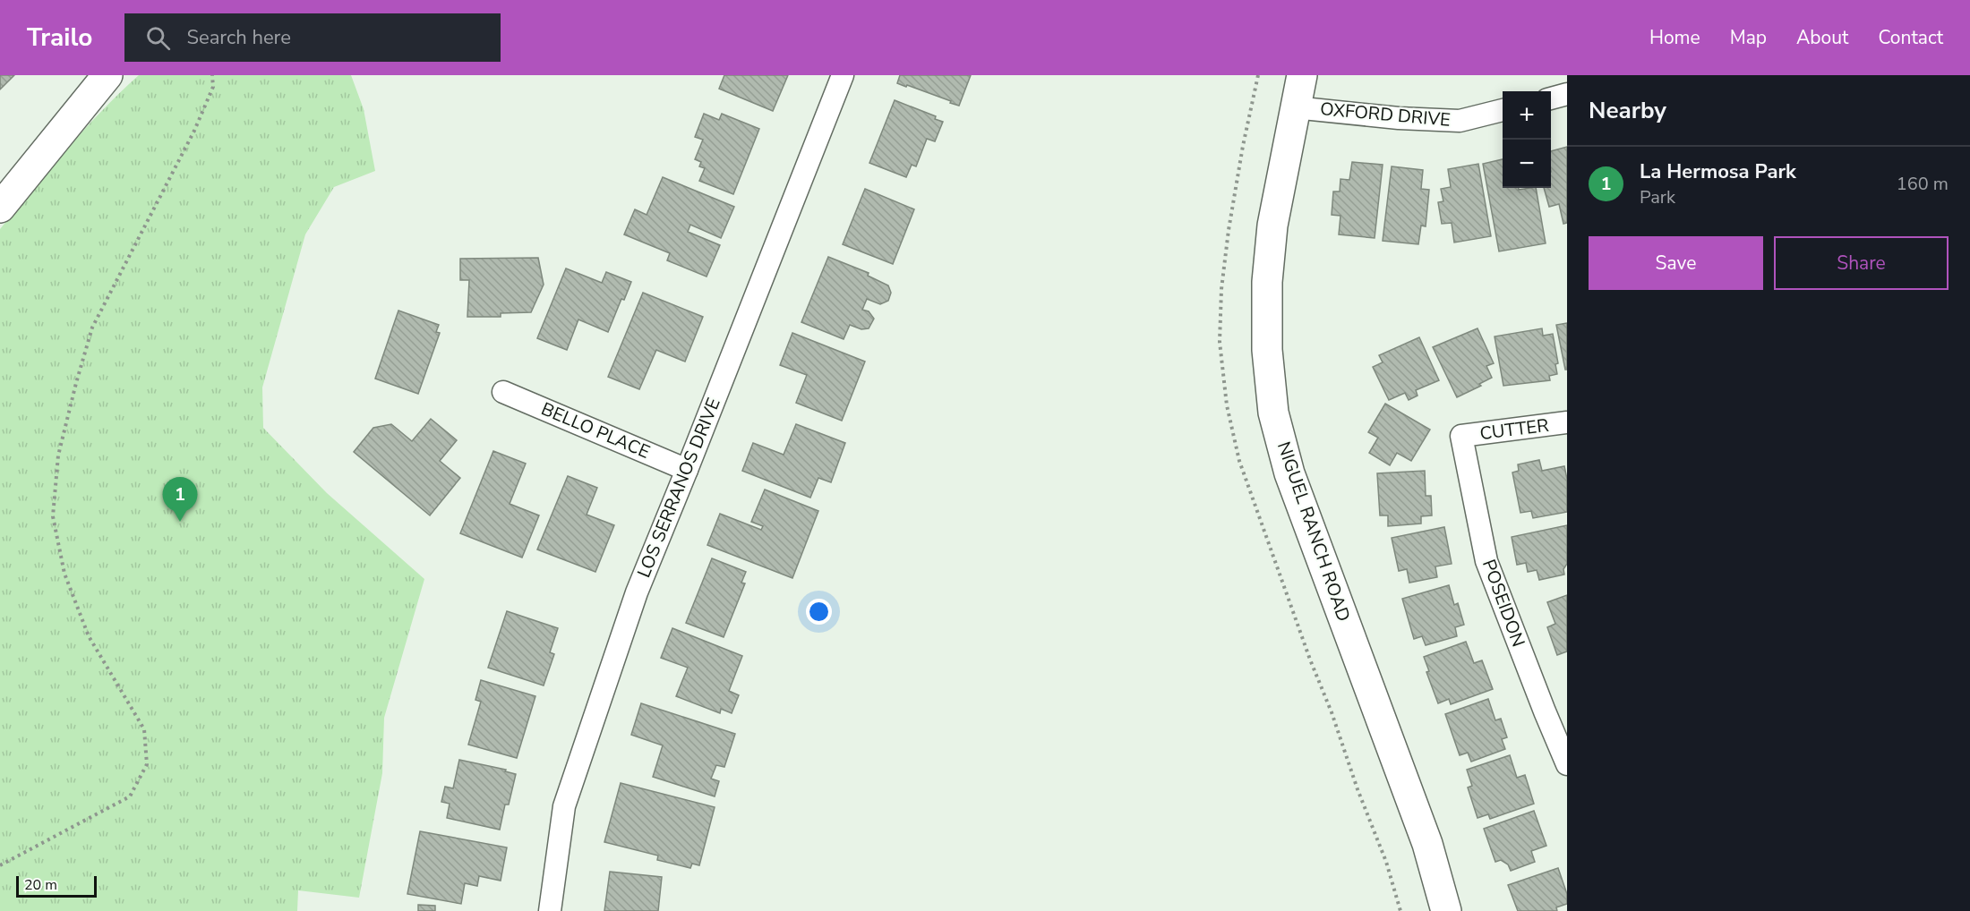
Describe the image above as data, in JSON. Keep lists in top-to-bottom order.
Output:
{
  "streets": {
    "street": [
      "OXFORD DRIVE",
      "CUTTER",
      "BELLO PLACE",
      "LOS SERRANOS DRIVE",
      "NIGUEL RANCH ROAD",
      "POSEIDON"
    ]
  },
  "crossings": [
    ["OXFORD DRIVE", "NIGUEL RANCH ROAD"],
    ["CUTTER", "POSEIDON"],
    ["BELLO PLACE", "LOS SERRANOS DRIVE"]
  ],
  "scale_bar": "20 m",
  "page": {
    "header": "Trailo",
    "search": "Search here",
    "nav": [
      "Home",
      "Map",
      "About",
      "Contact"
    ],
    "heading": "Nearby",
    "map_buttons": ["+", "−"],
    "list": [
      {
        "mark": "1",
        "name": "La Hermosa Park",
        "note": "Park",
        "value": "160 m"
      }
    ],
    "buttons": ["Save", "Share"],
    "pins": "1",
    "scale": "20 m"
  }
}
